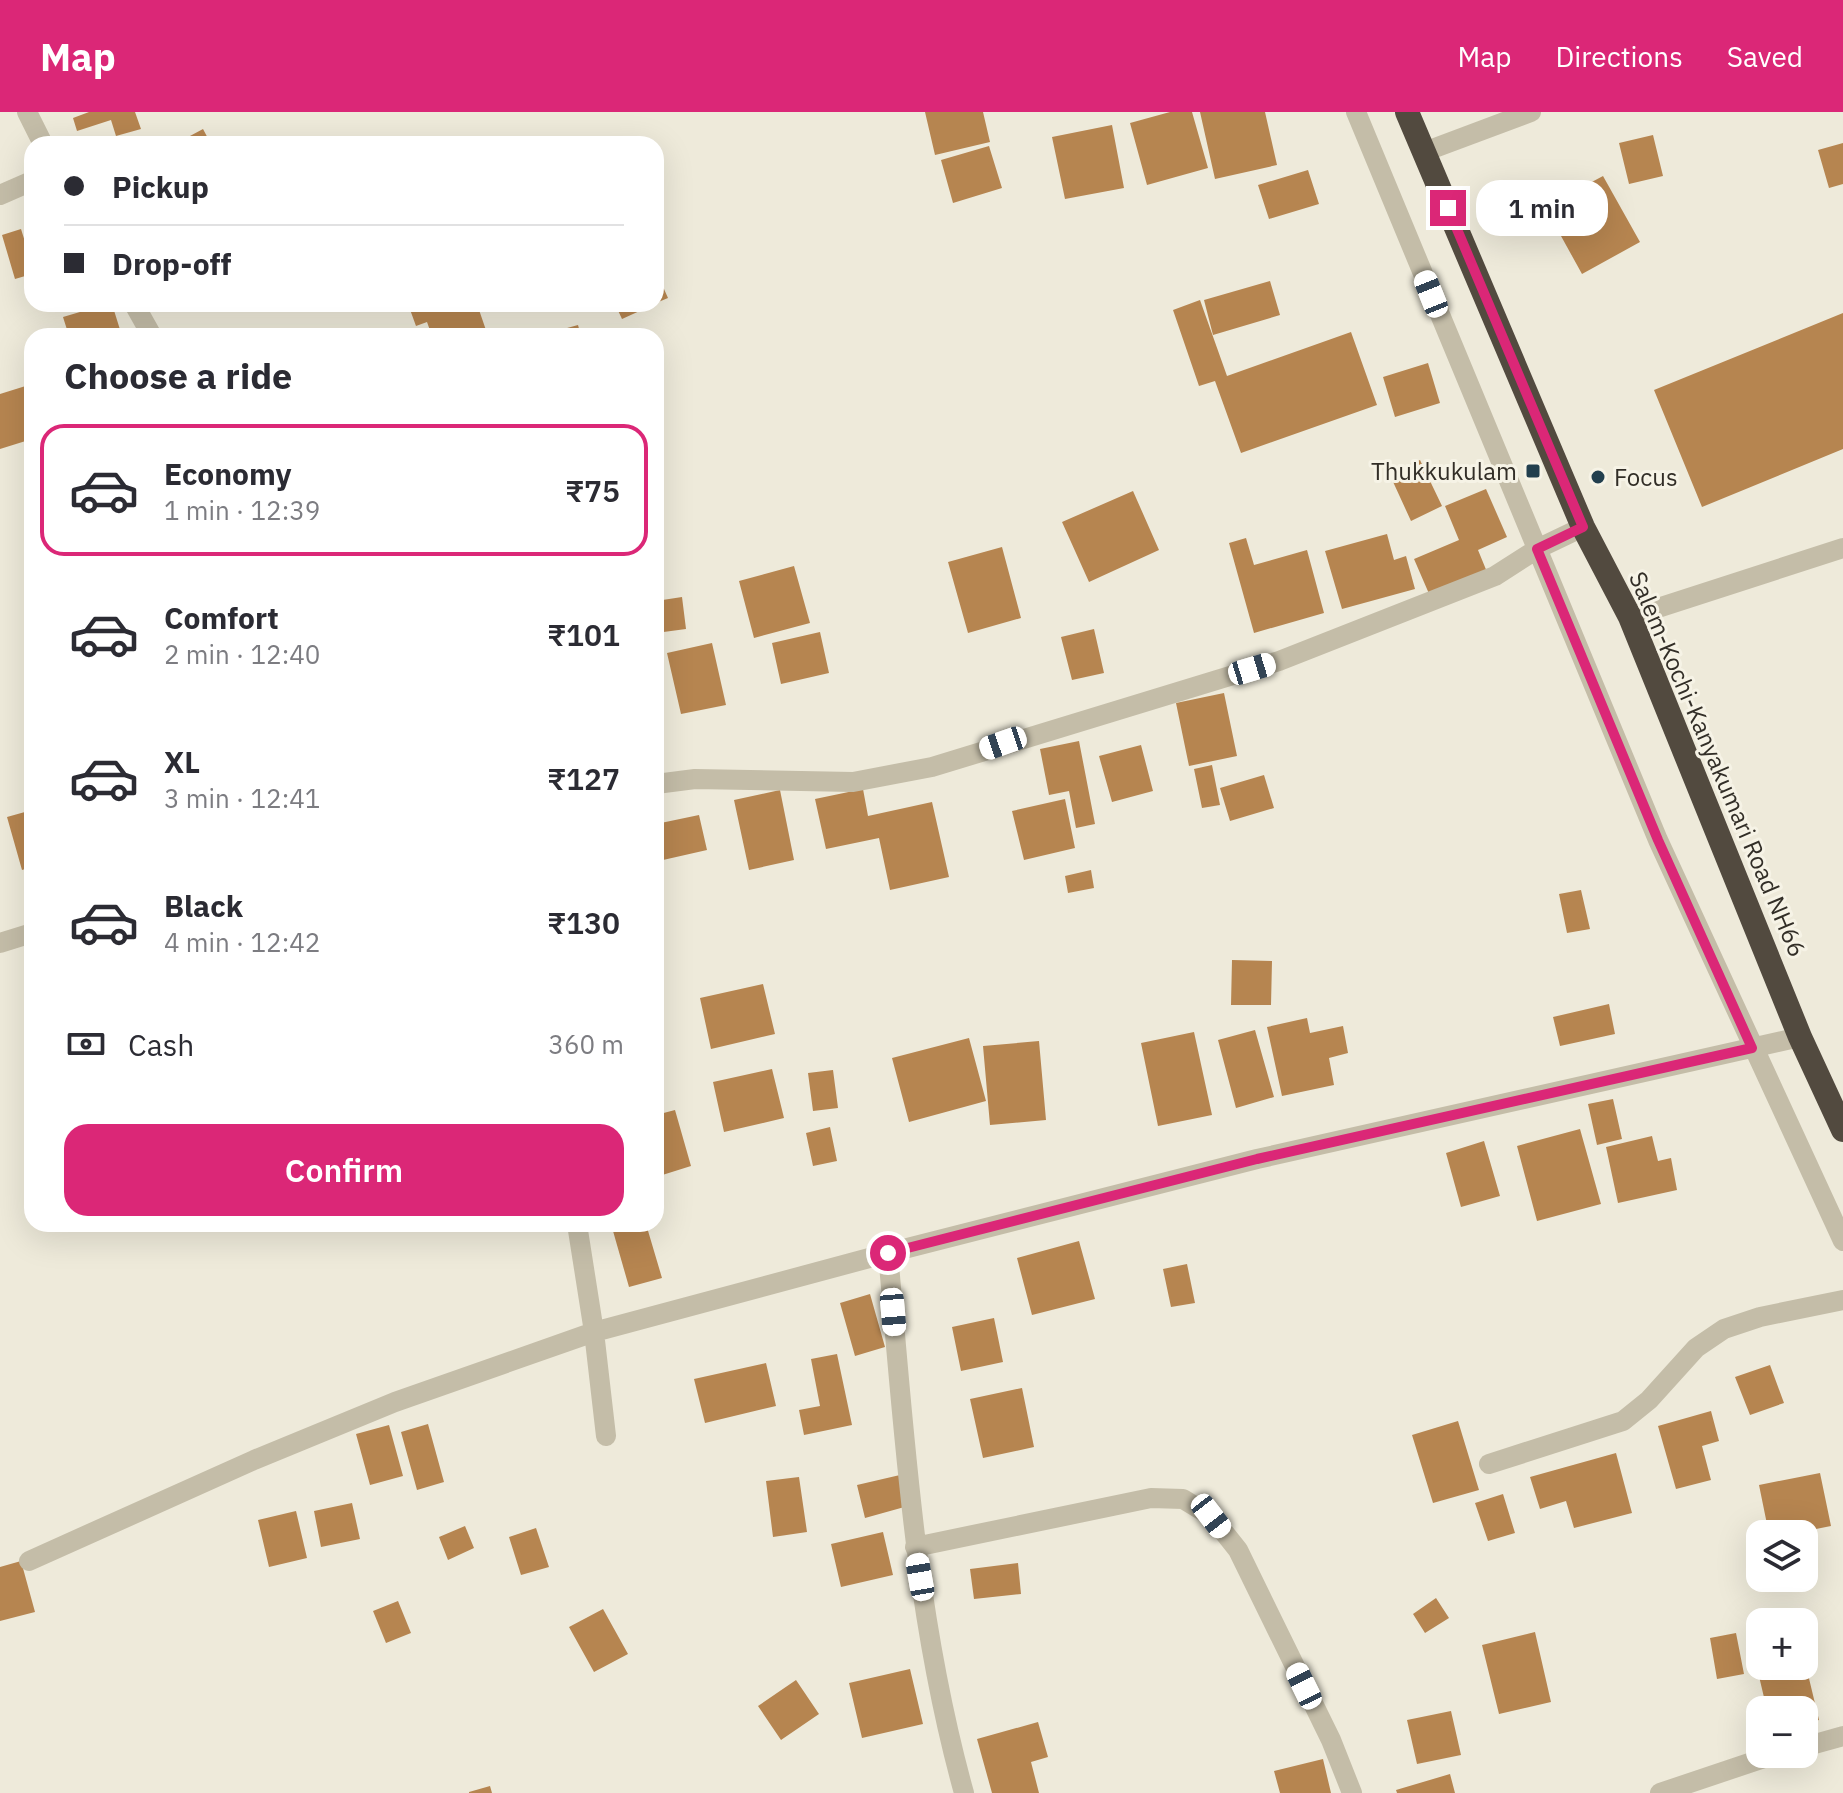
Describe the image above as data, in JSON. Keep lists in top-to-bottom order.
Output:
{
  "streets": {
    "highway": ["Salem-Kochi-Kanyakumari Road NH66"]
  },
  "places": {
    "transit": ["Thukkukulam"],
    "other": ["Focus"]
  },
  "page": {
    "header": "Map",
    "nav": ["Map", "Directions", "Saved"],
    "banner": ["Pickup", "Drop-off"],
    "bubble": "1 min",
    "heading": "Choose a ride",
    "list": [
      {
        "name": "Economy",
        "note": "1 min · 12:39",
        "value": "₹75"
      },
      {
        "name": "Comfort",
        "note": "2 min · 12:40",
        "value": "₹101"
      },
      {
        "name": "XL",
        "note": "3 min · 12:41",
        "value": "₹127"
      },
      {
        "name": "Black",
        "note": "4 min · 12:42",
        "value": "₹130"
      }
    ],
    "pay": ["Cash", "360 m"],
    "buttons": "Confirm",
    "map_buttons": ["+", "−"]
  }
}
